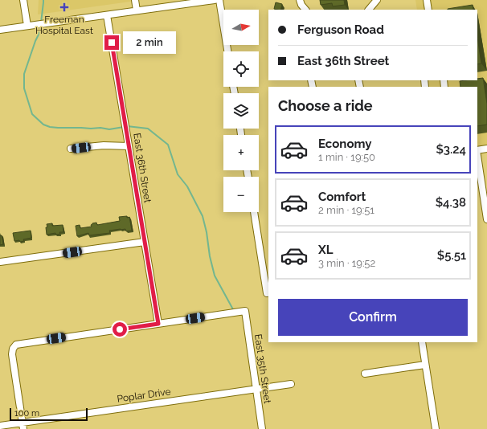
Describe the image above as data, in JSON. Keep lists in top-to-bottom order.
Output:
{
  "streets": {
    "street": ["East 36th Street", "East 35th Street", "Poplar Drive"]
  },
  "crossings": [
    ["East 36th Street", "East 35th Street"],
    ["East 35th Street", "Poplar Drive"]
  ],
  "places": {
    "health": ["Freeman Hospital East"]
  },
  "scale_bar": "100 m",
  "north": "right",
  "page": {
    "map_buttons": ["+", "−"],
    "banner": ["Ferguson Road", "East 36th Street"],
    "bubble": "2 min",
    "heading": "Choose a ride",
    "list": [
      {
        "name": "Economy",
        "note": "1 min · 19:50",
        "value": "$3.24"
      },
      {
        "name": "Comfort",
        "note": "2 min · 19:51",
        "value": "$4.38"
      },
      {
        "name": "XL",
        "note": "3 min · 19:52",
        "value": "$5.51"
      }
    ],
    "buttons": "Confirm",
    "scale": "100 m"
  }
}
